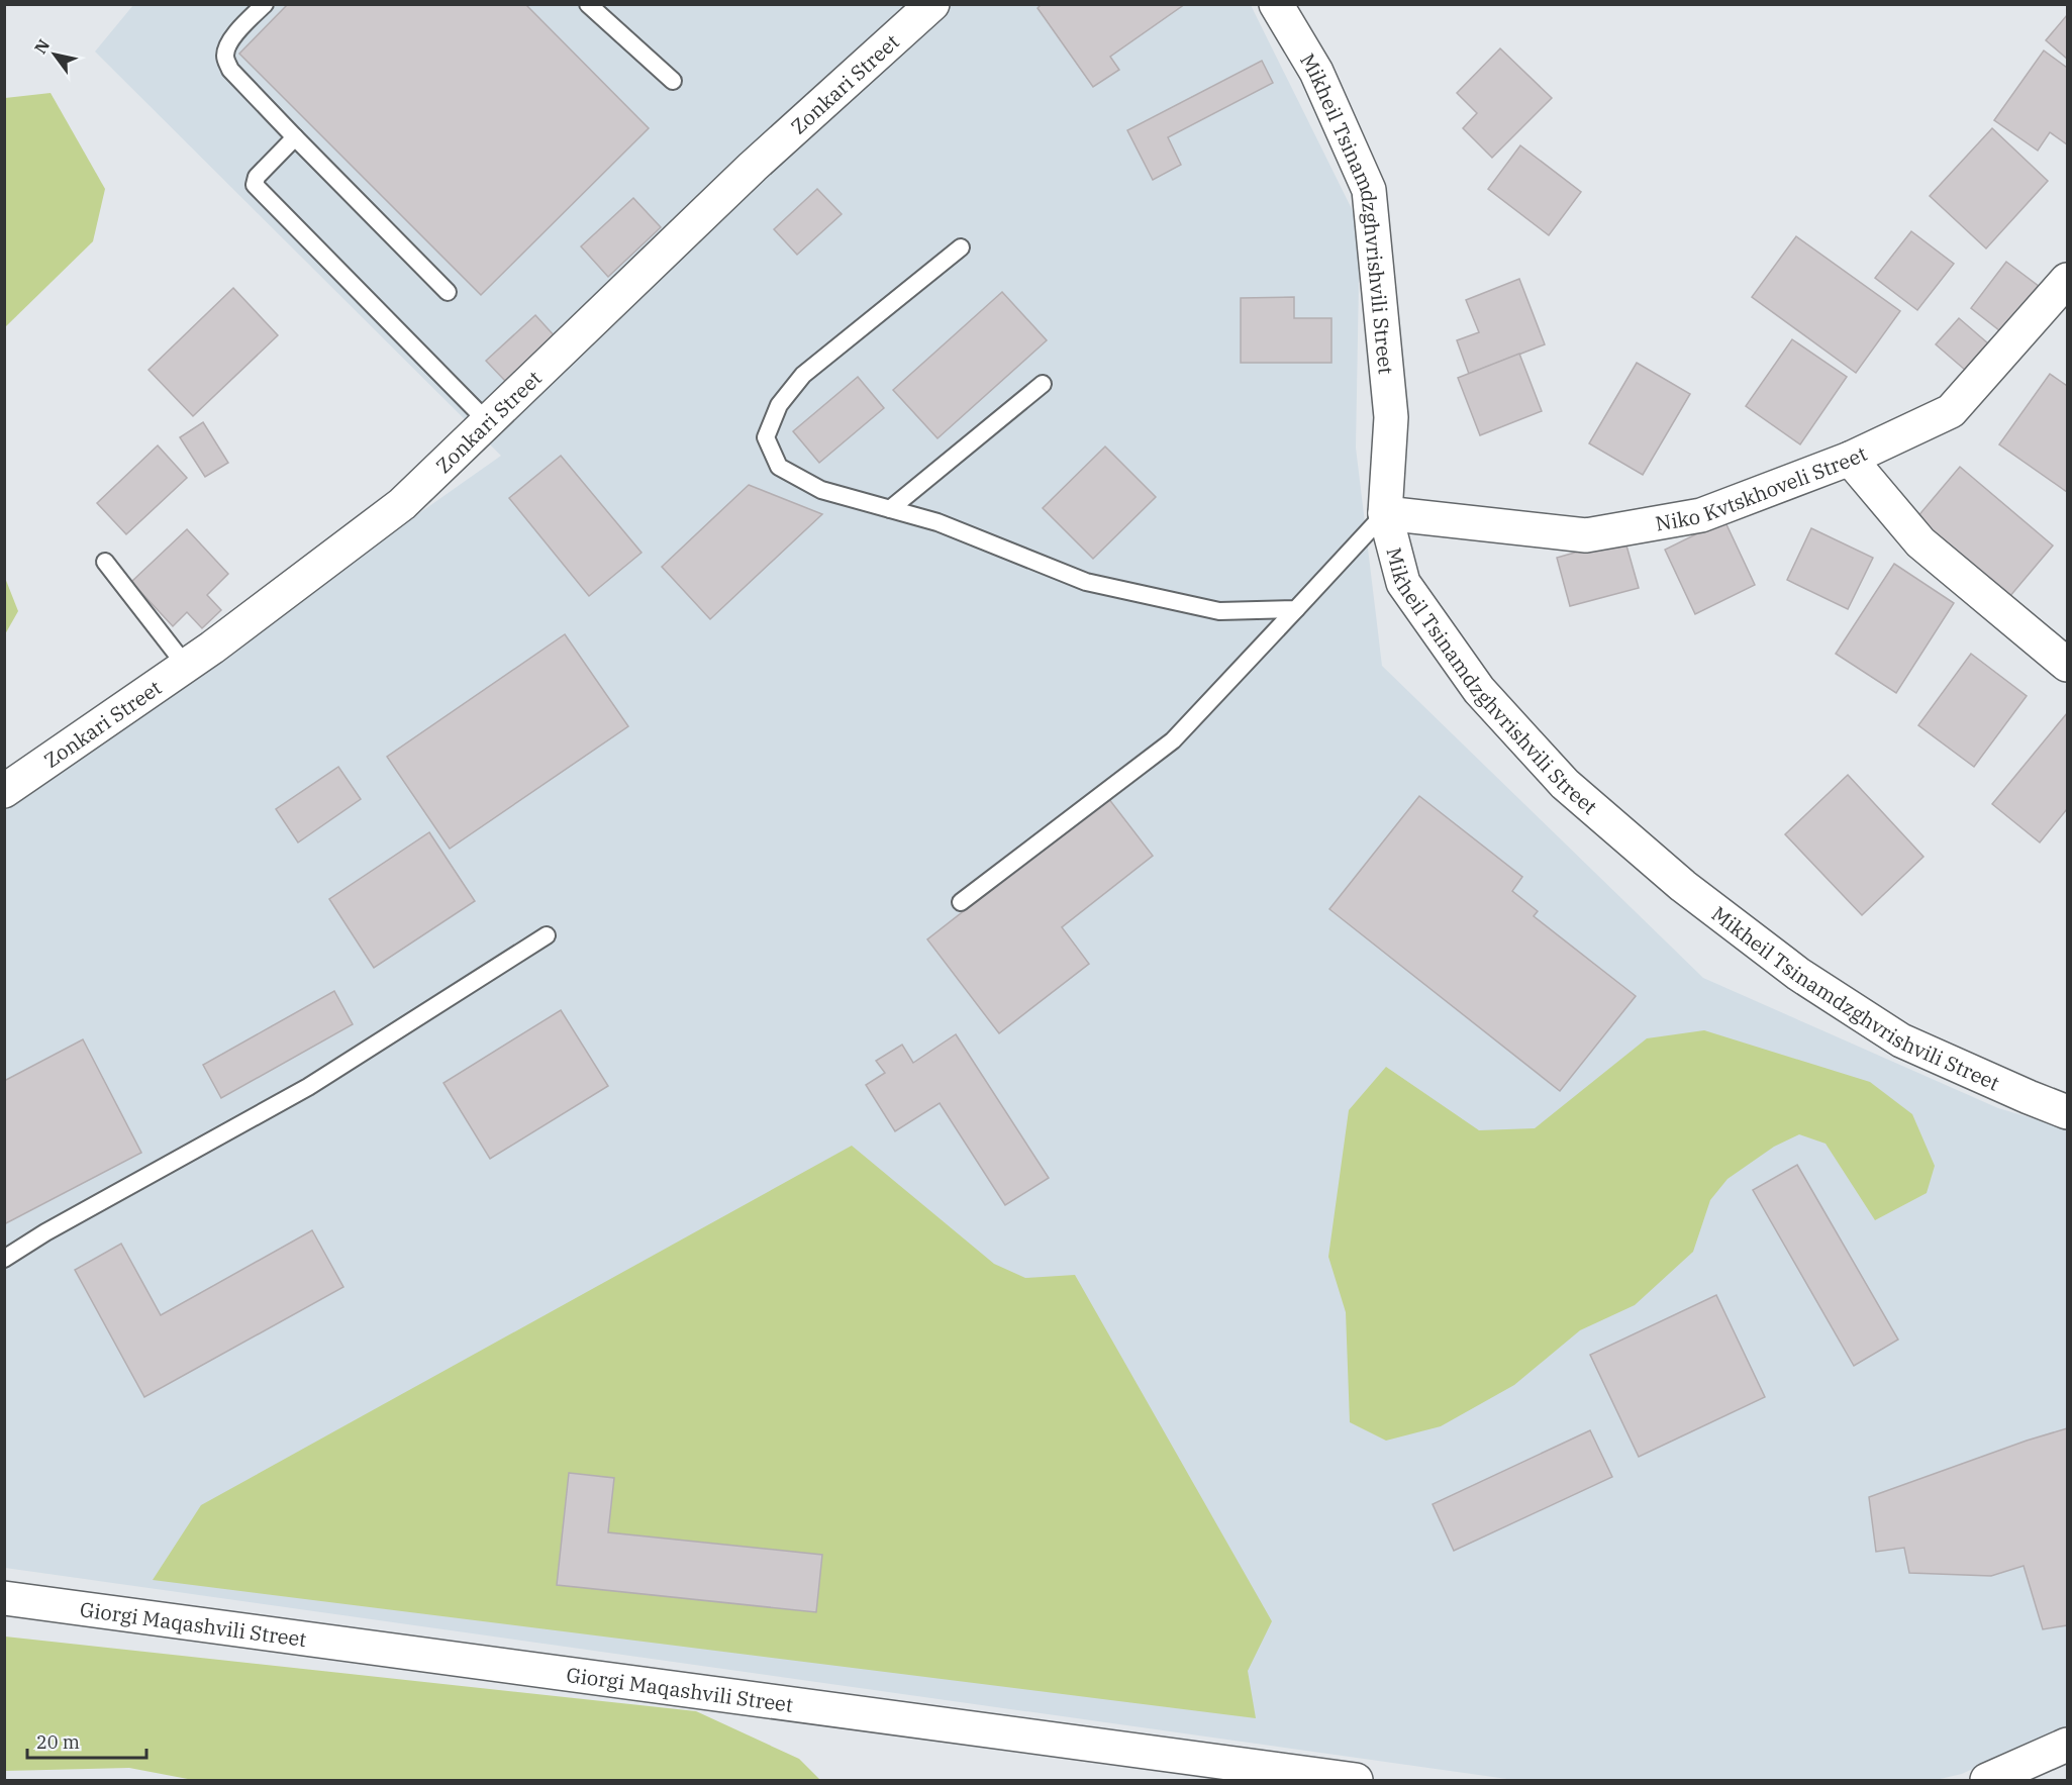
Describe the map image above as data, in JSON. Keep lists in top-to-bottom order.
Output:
{
  "streets": {
    "street": [
      "Zonkari Street",
      "Mikheil Tsinamdzghvrishvili Street",
      "Niko Kvtskhoveli Street",
      "Giorgi Maqashvili Street"
    ]
  },
  "crossings": [
    ["Mikheil Tsinamdzghvrishvili Street", "Niko Kvtskhoveli Street"]
  ],
  "scale_bar": "20 m",
  "north": "top left"
}
